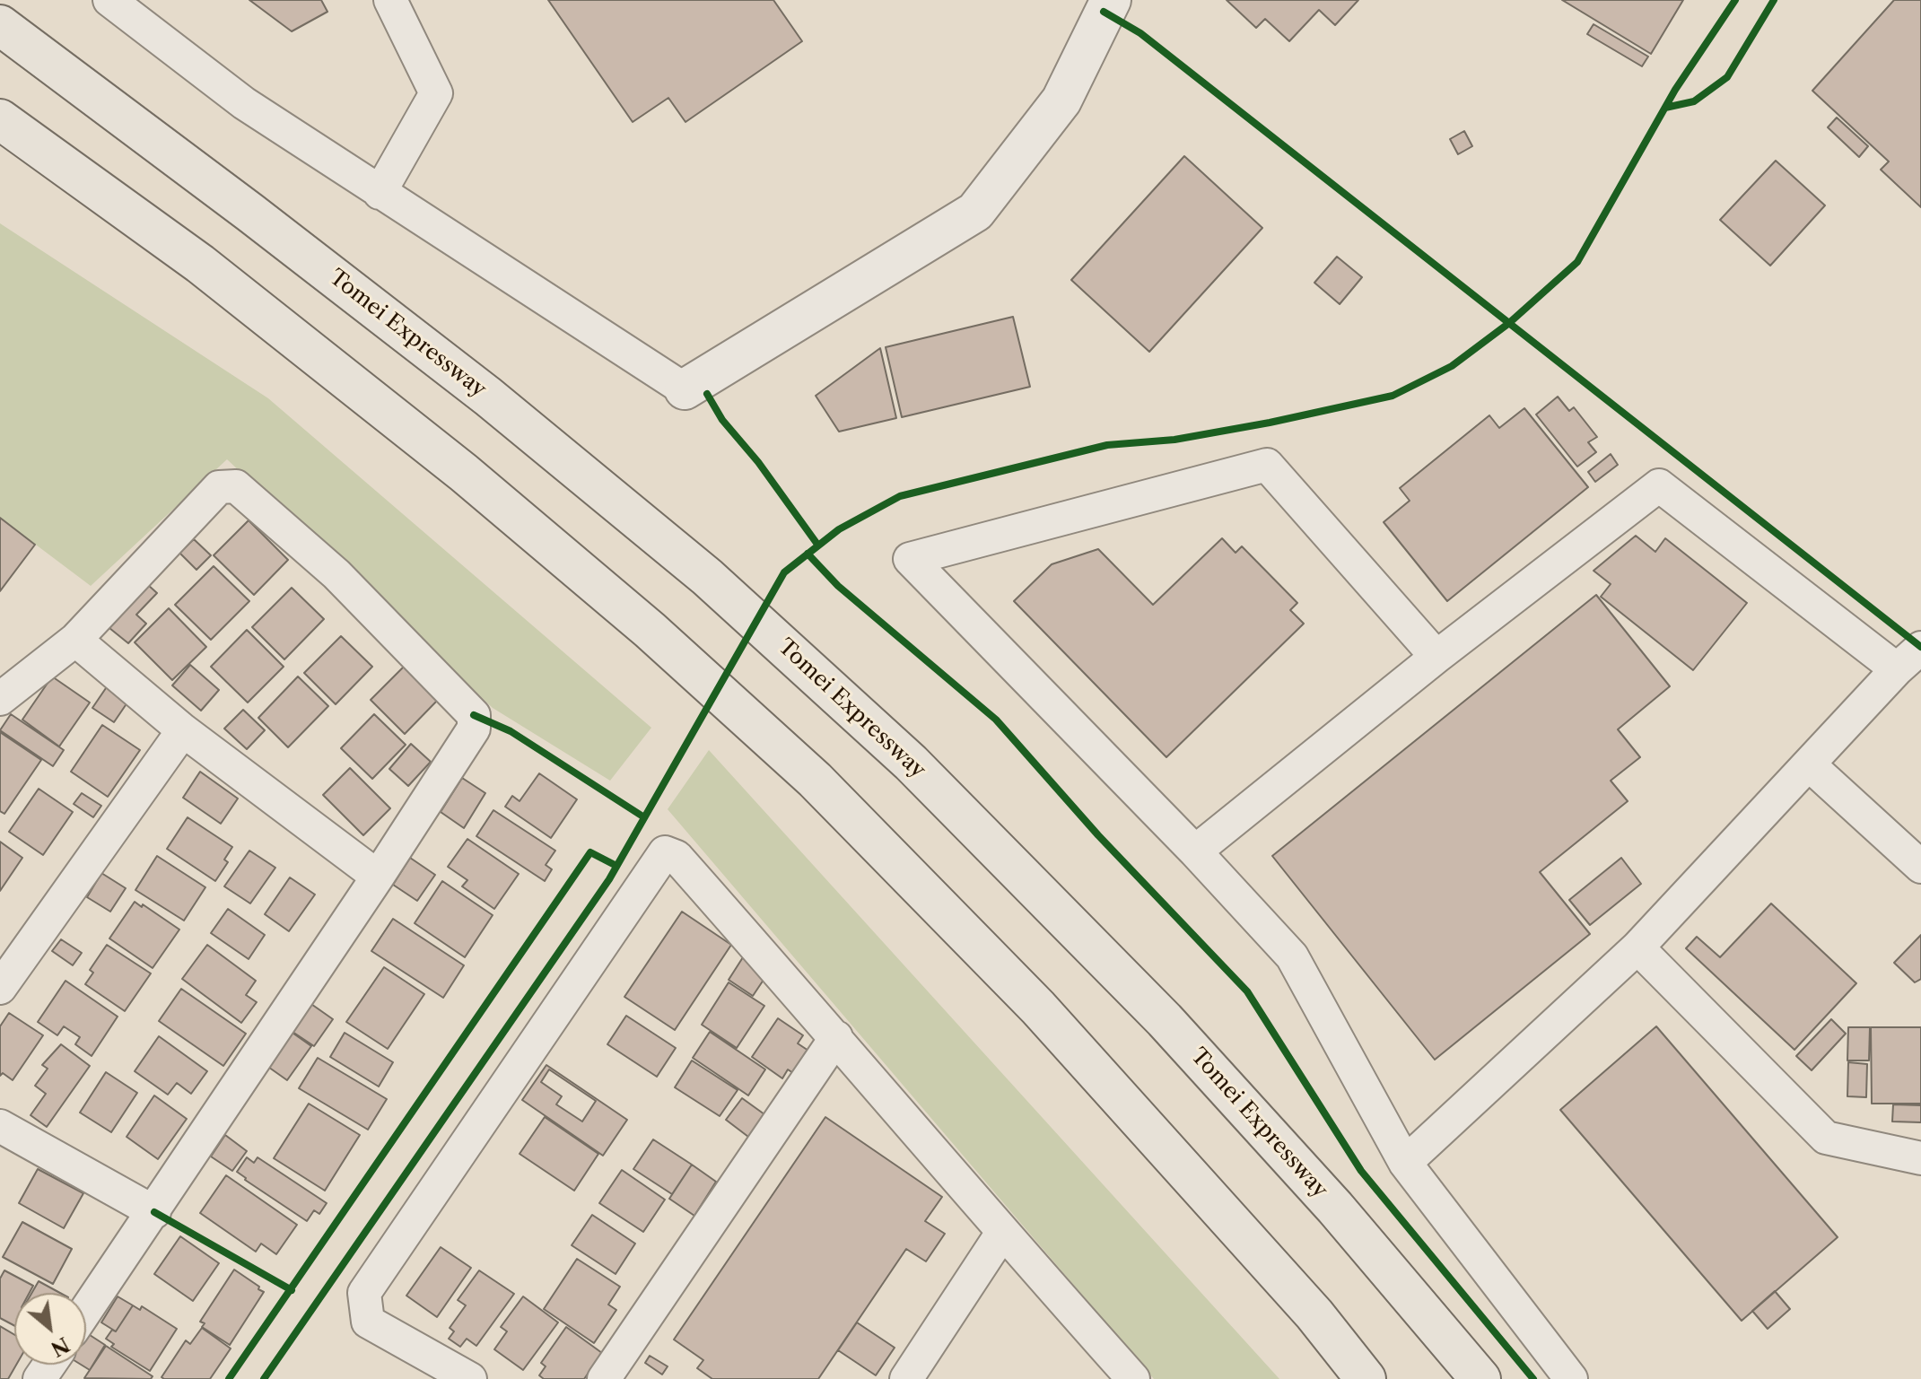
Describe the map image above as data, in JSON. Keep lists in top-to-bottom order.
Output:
{
  "streets": {
    "highway": ["Tomei Expressway"]
  },
  "north": "bottom right"
}
